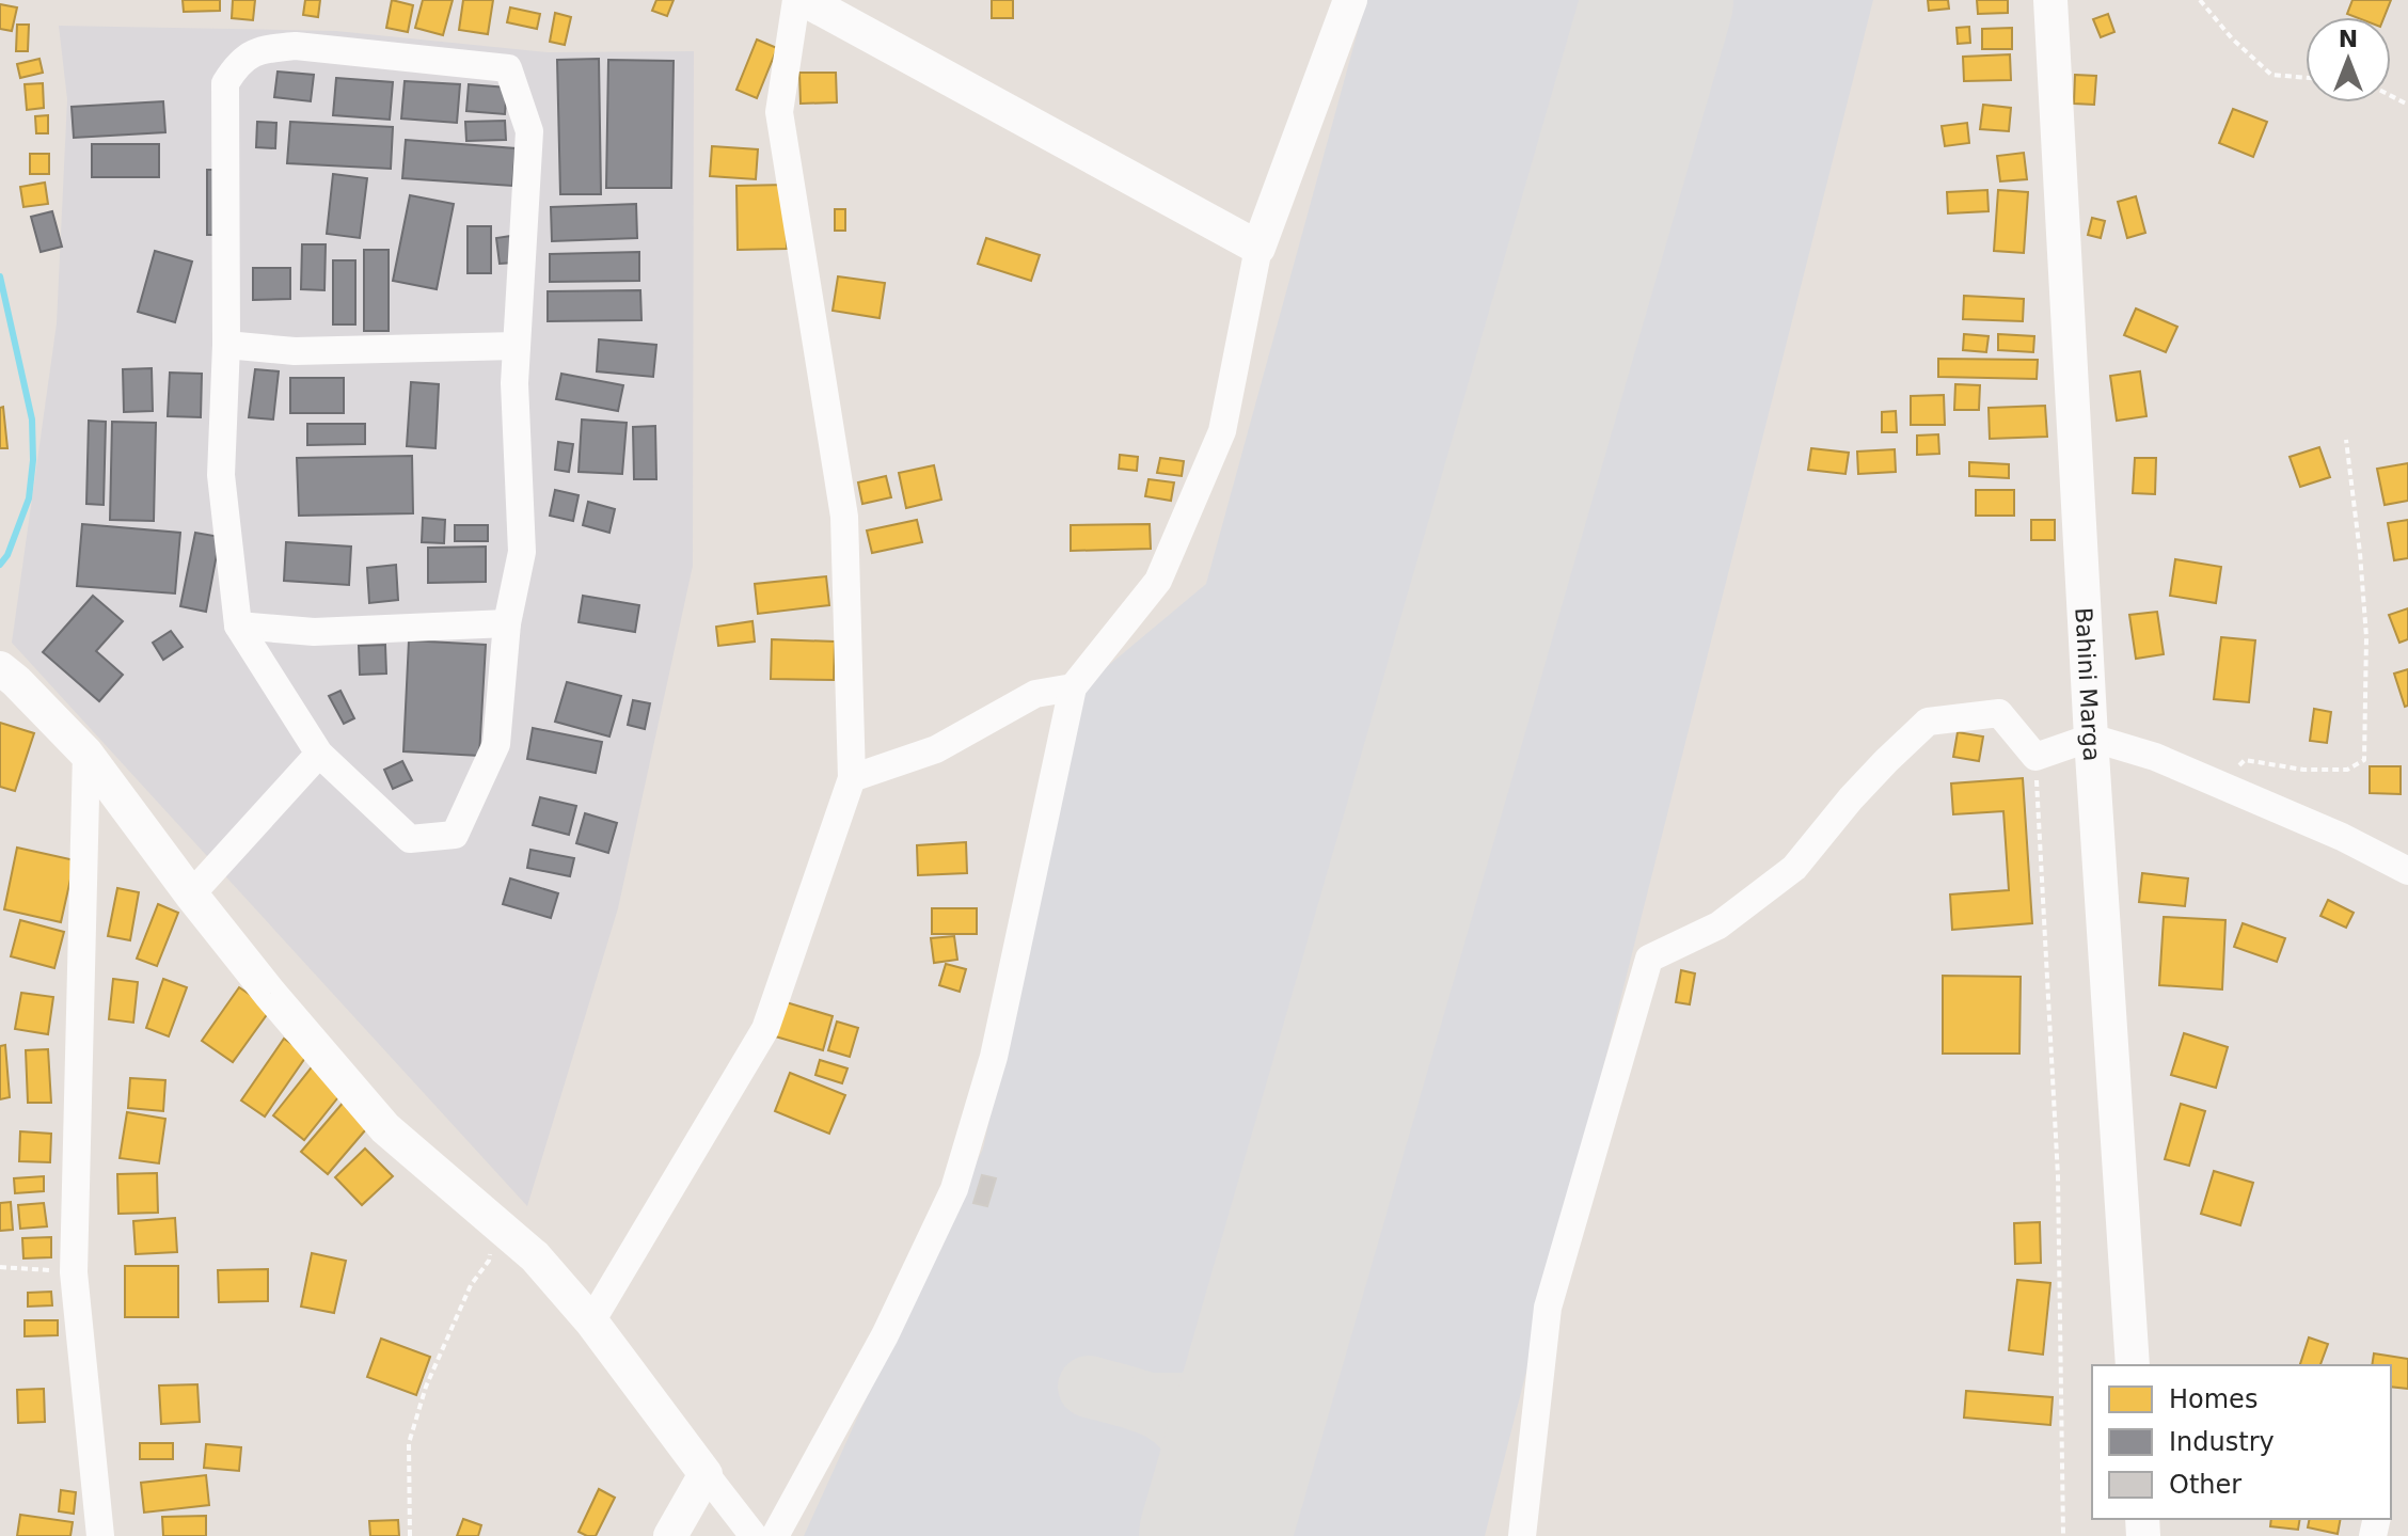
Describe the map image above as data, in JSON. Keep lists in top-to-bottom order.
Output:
{
  "streets": {
    "street": ["Bahini Marga"]
  },
  "legend": ["Homes", "Industry", "Other"],
  "north": "top"
}
